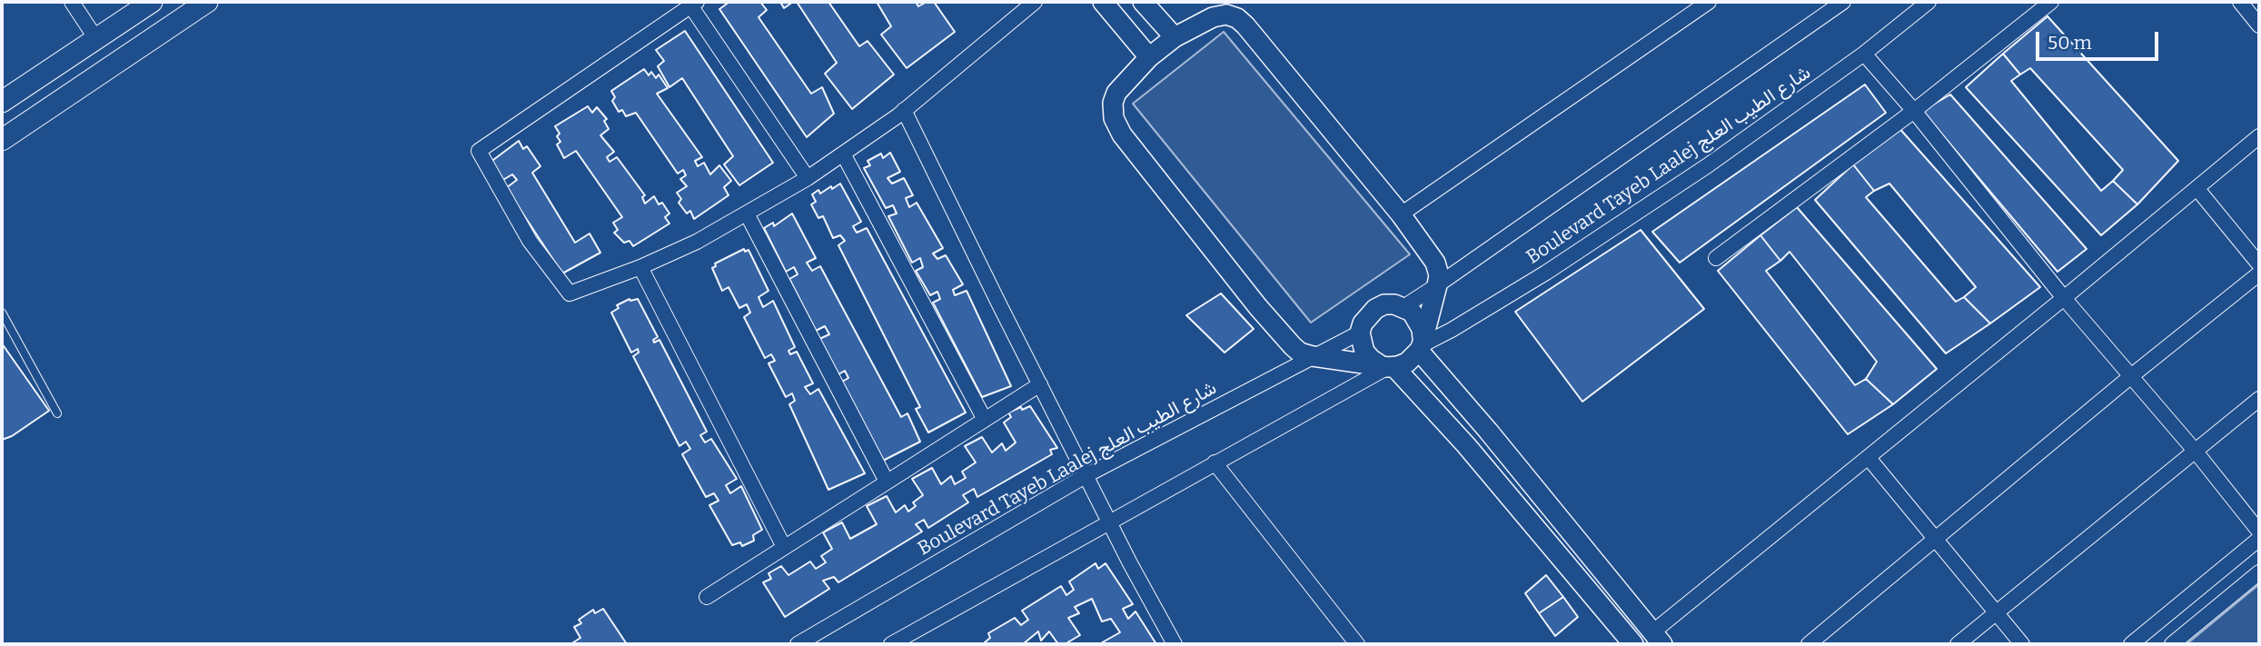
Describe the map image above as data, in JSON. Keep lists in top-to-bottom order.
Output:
{
  "streets": {
    "street": ["Boulevard Tayeb Laalej شارع الطيب العلج"]
  },
  "scale_bar": "50 m"
}
